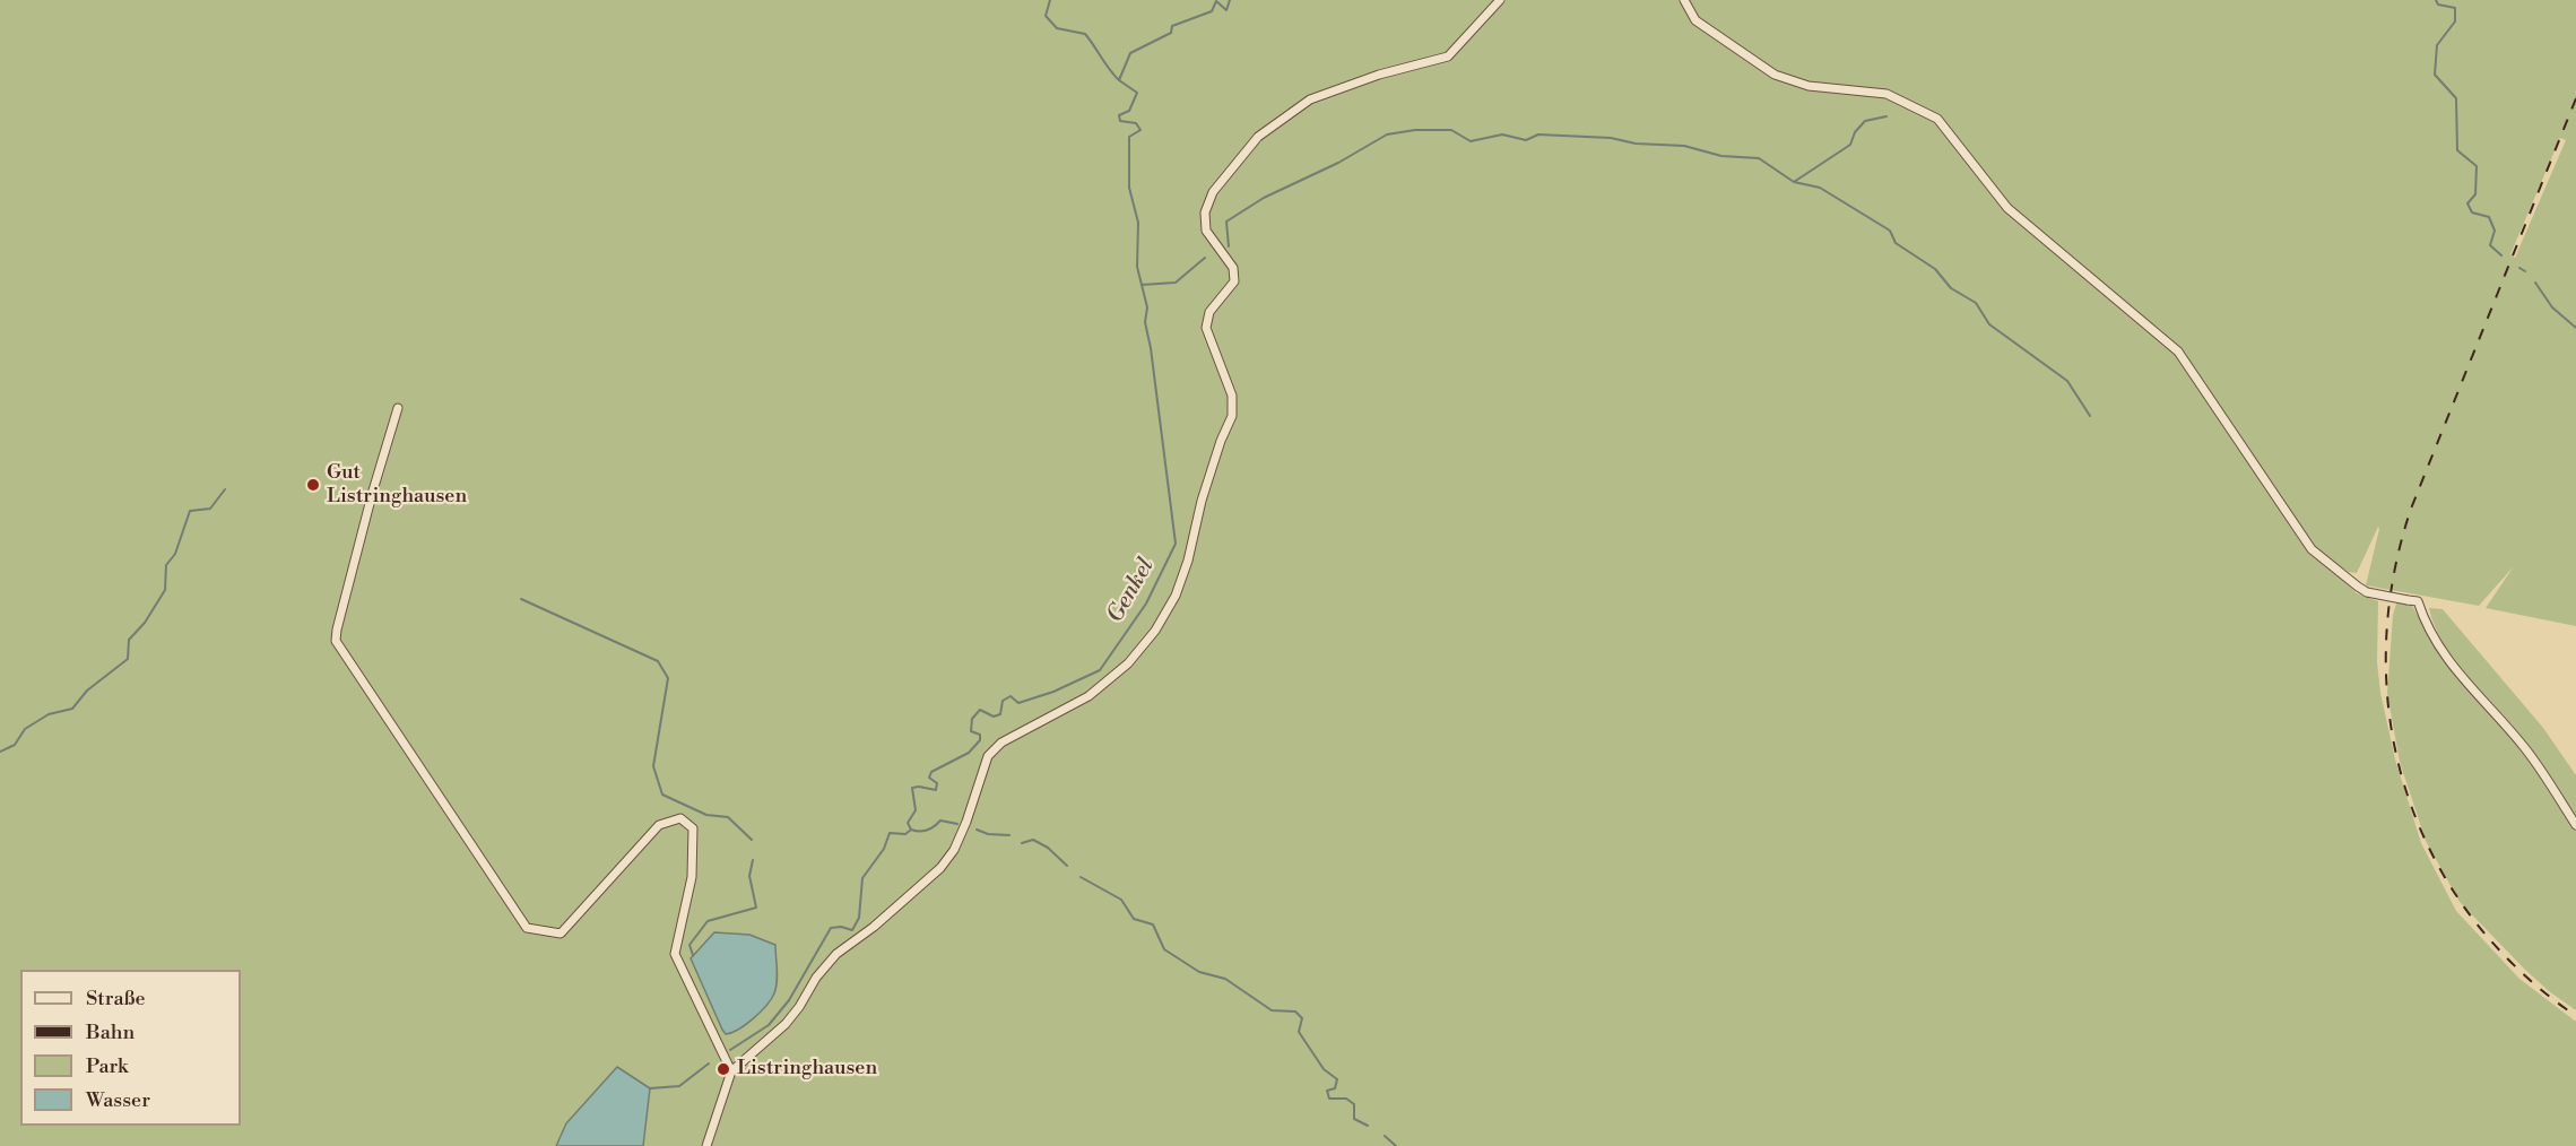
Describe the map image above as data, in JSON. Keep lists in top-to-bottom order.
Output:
{
  "water": ["Genkel"],
  "places": ["Gut Listringhausen", "Listringhausen"],
  "legend": [
    "Straße",
    "Bahn",
    "Park",
    "Wasser"
  ]
}
